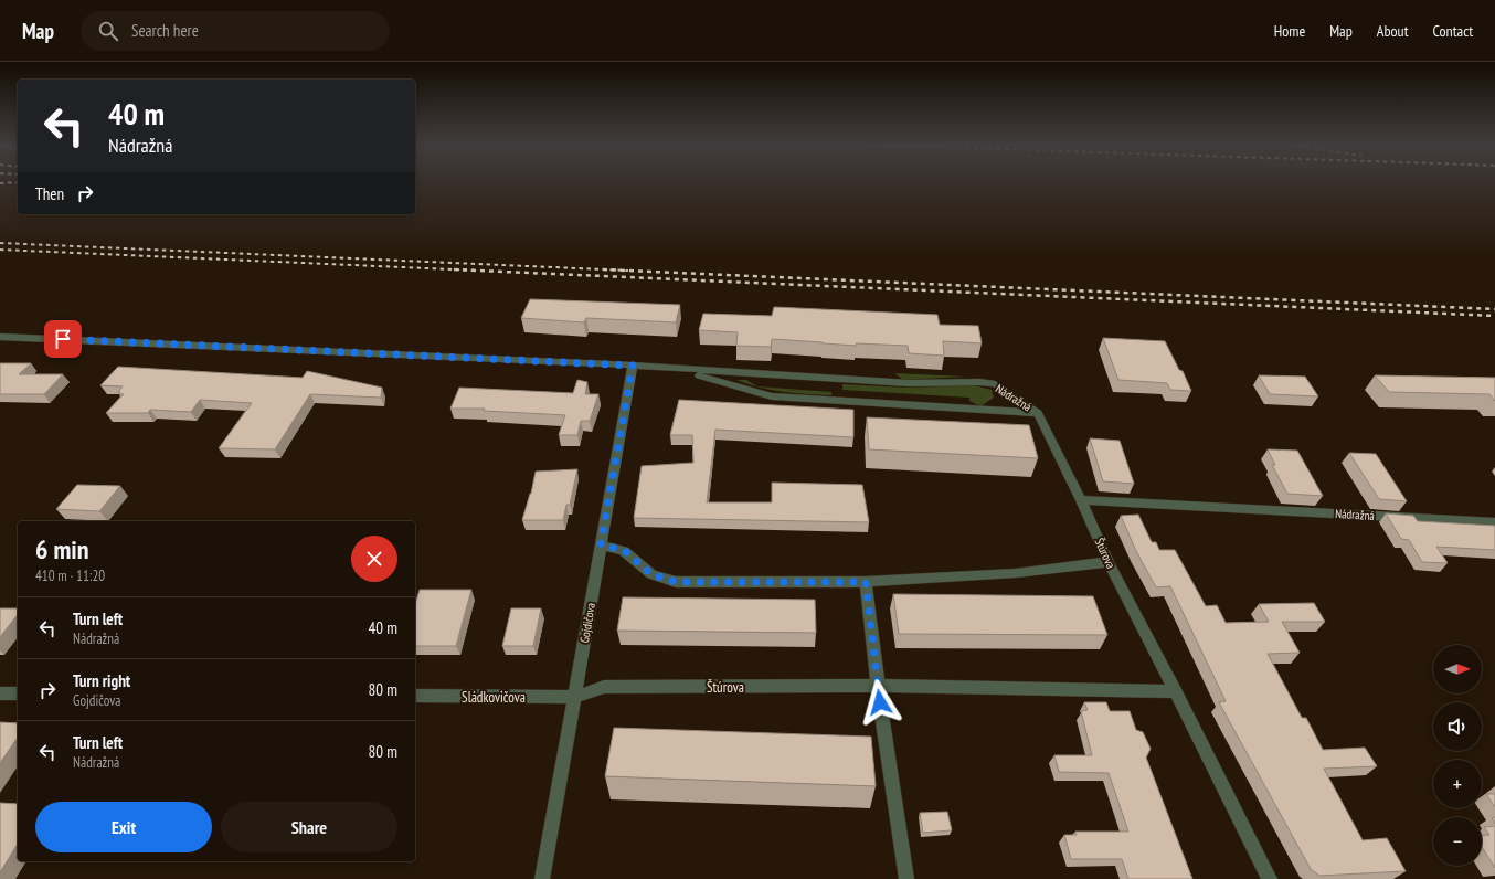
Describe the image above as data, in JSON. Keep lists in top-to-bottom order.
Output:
{
  "streets": {
    "street": [
      "Nádražná",
      "Štúrova",
      "Gojdičova",
      "Sládkovičova"
    ]
  },
  "crossings": [
    ["Nádražná", "Štúrova"],
    ["Nádražná", "Gojdičova"],
    ["Štúrova", "Gojdičova"],
    ["Štúrova", "Sládkovičova"],
    ["Gojdičova", "Sládkovičova"]
  ],
  "north": "right",
  "page": {
    "header": "Map",
    "search": "Search here",
    "nav": [
      "Home",
      "Map",
      "About",
      "Contact"
    ],
    "turn": ["40 m", "Nádražná"],
    "then": "Then",
    "heading": ["6 min", "410 m · 11:20"],
    "list": [
      {
        "name": "Turn left",
        "note": "Nádražná",
        "value": "40 m"
      },
      {
        "name": "Turn right",
        "note": "Gojdičova",
        "value": "80 m"
      },
      {
        "name": "Turn left",
        "note": "Nádražná",
        "value": "80 m"
      }
    ],
    "map_buttons": ["+", "−"],
    "buttons": ["Exit", "Share"]
  }
}
